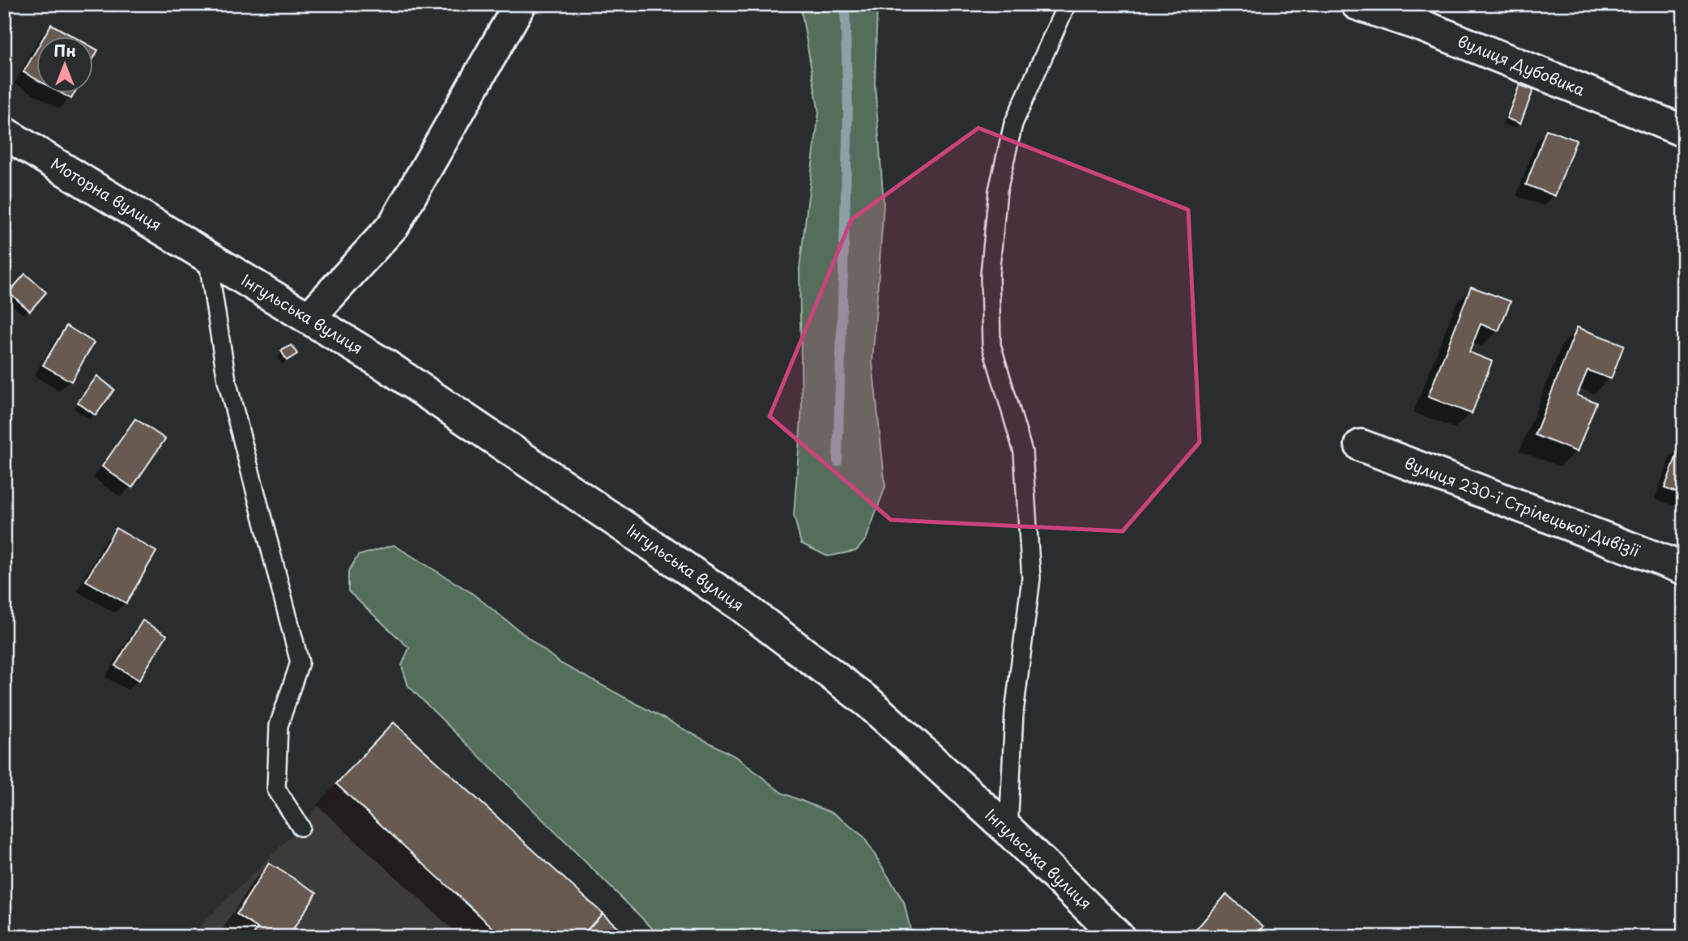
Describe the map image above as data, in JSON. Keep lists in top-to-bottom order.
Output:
{
  "streets": {
    "street": [
      "вулиця Дубовика",
      "Моторна вулиця",
      "Інгульська вулиця",
      "вулиця 230-ї Стрілецької Дивізії"
    ]
  },
  "crossings": [
    ["Моторна вулиця", "Інгульська вулиця"]
  ],
  "north": "top"
}
